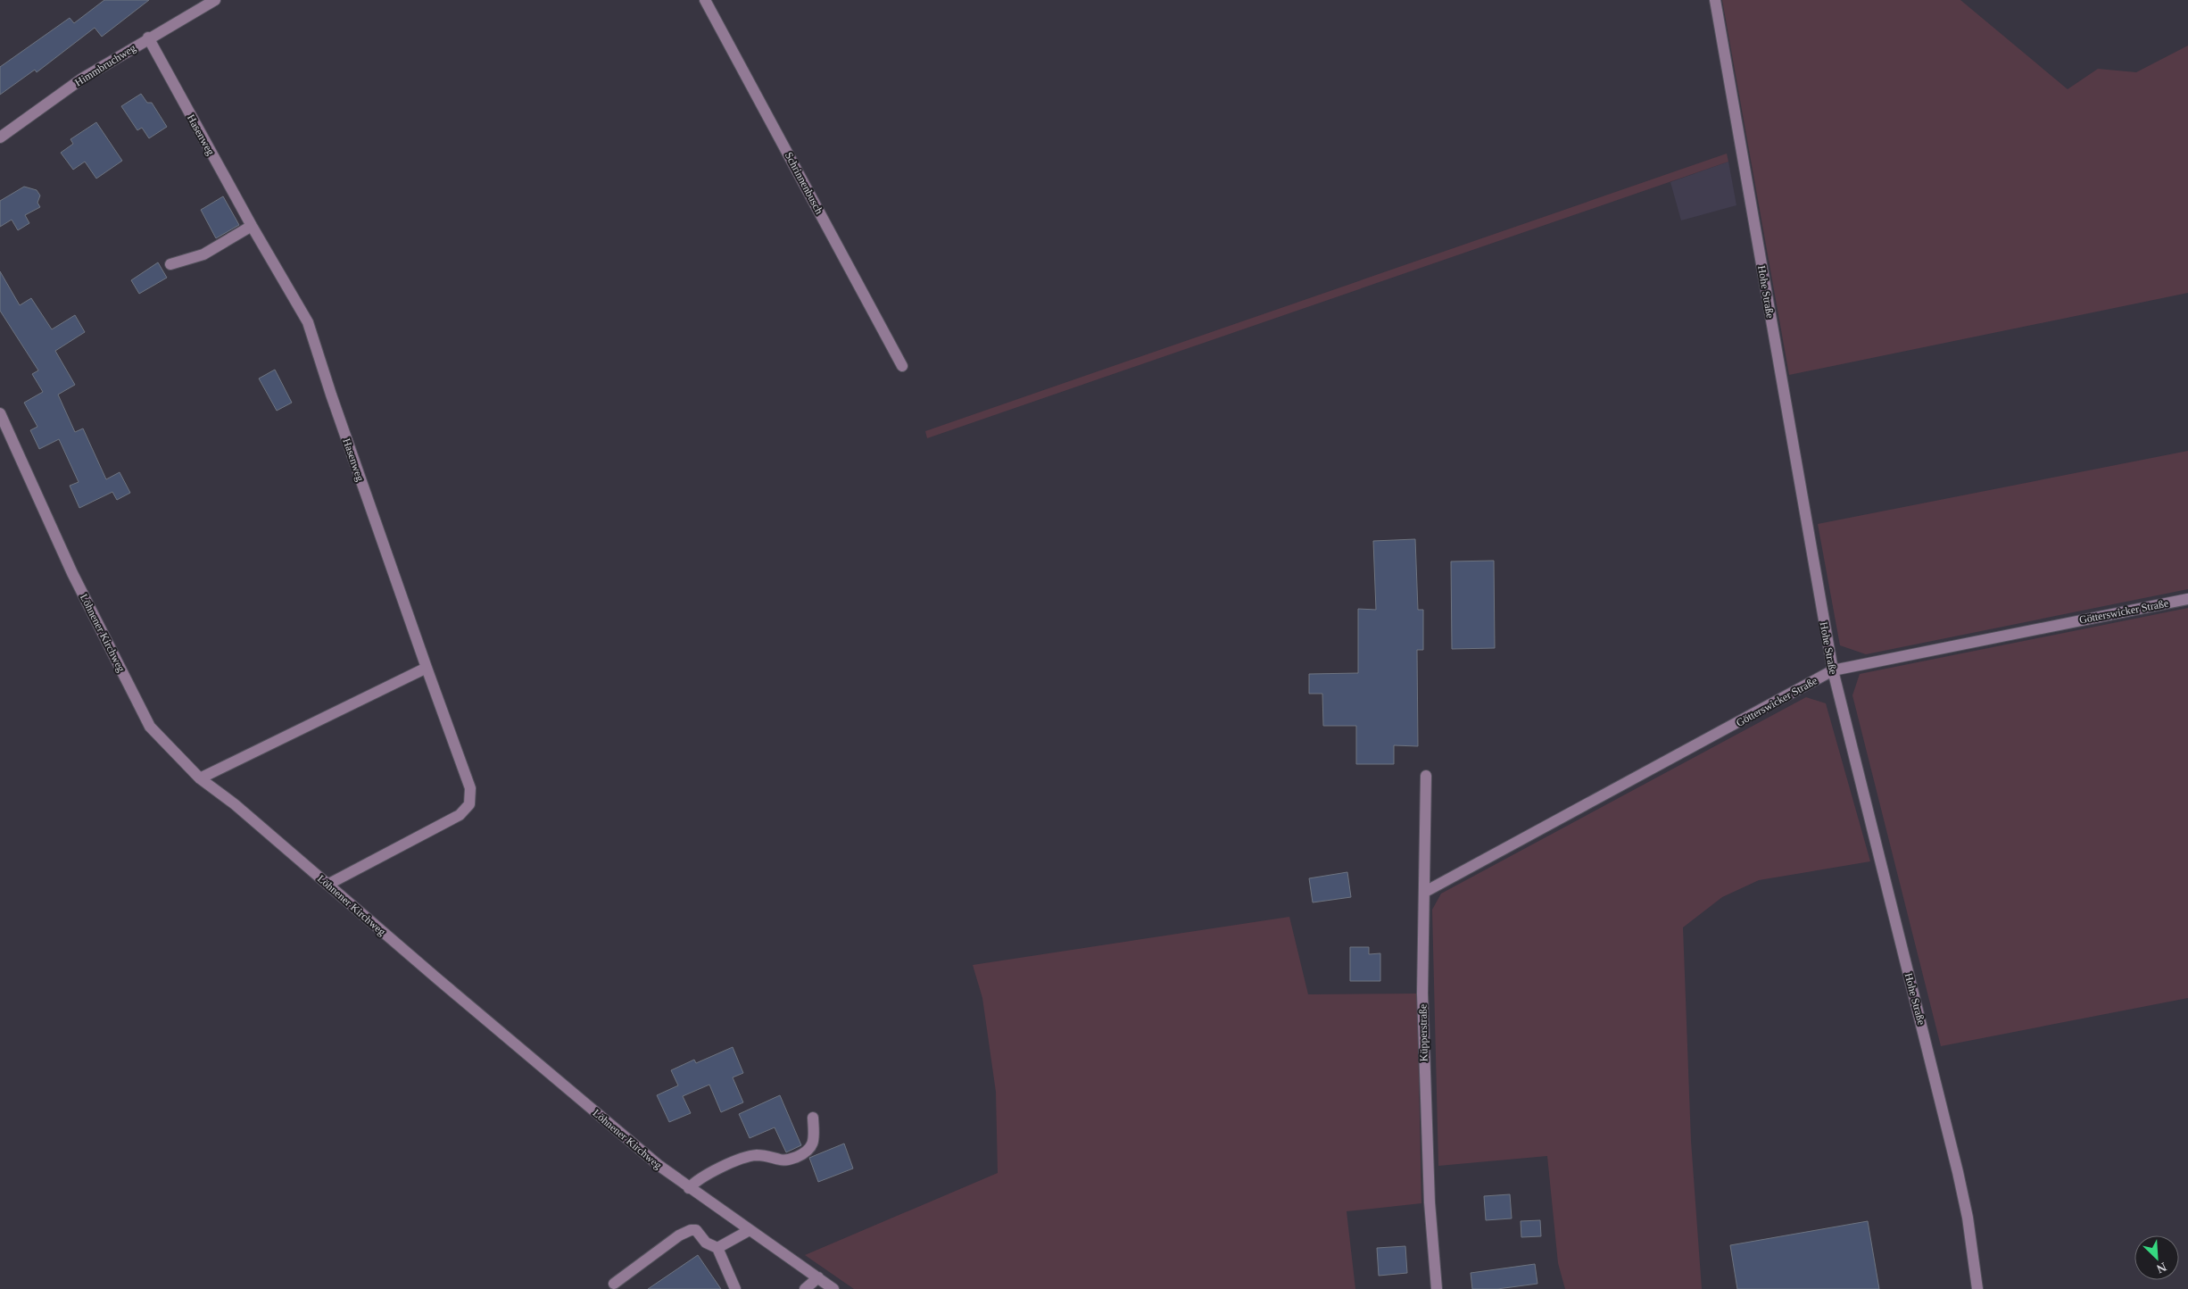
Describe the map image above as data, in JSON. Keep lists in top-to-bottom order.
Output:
{
  "streets": {
    "street": [
      "Himmbruchweg",
      "Hasenweg",
      "Schrinnenbusch",
      "Hohe Straße",
      "Götterswicker Straße",
      "Löhnener Kirchweg",
      "Küpperstraße"
    ]
  },
  "crossings": [
    ["Himmbruchweg", "Hasenweg"],
    ["Hasenweg", "Löhnener Kirchweg"],
    ["Hohe Straße", "Götterswicker Straße"],
    ["Götterswicker Straße", "Küpperstraße"]
  ],
  "north": "bottom right"
}
